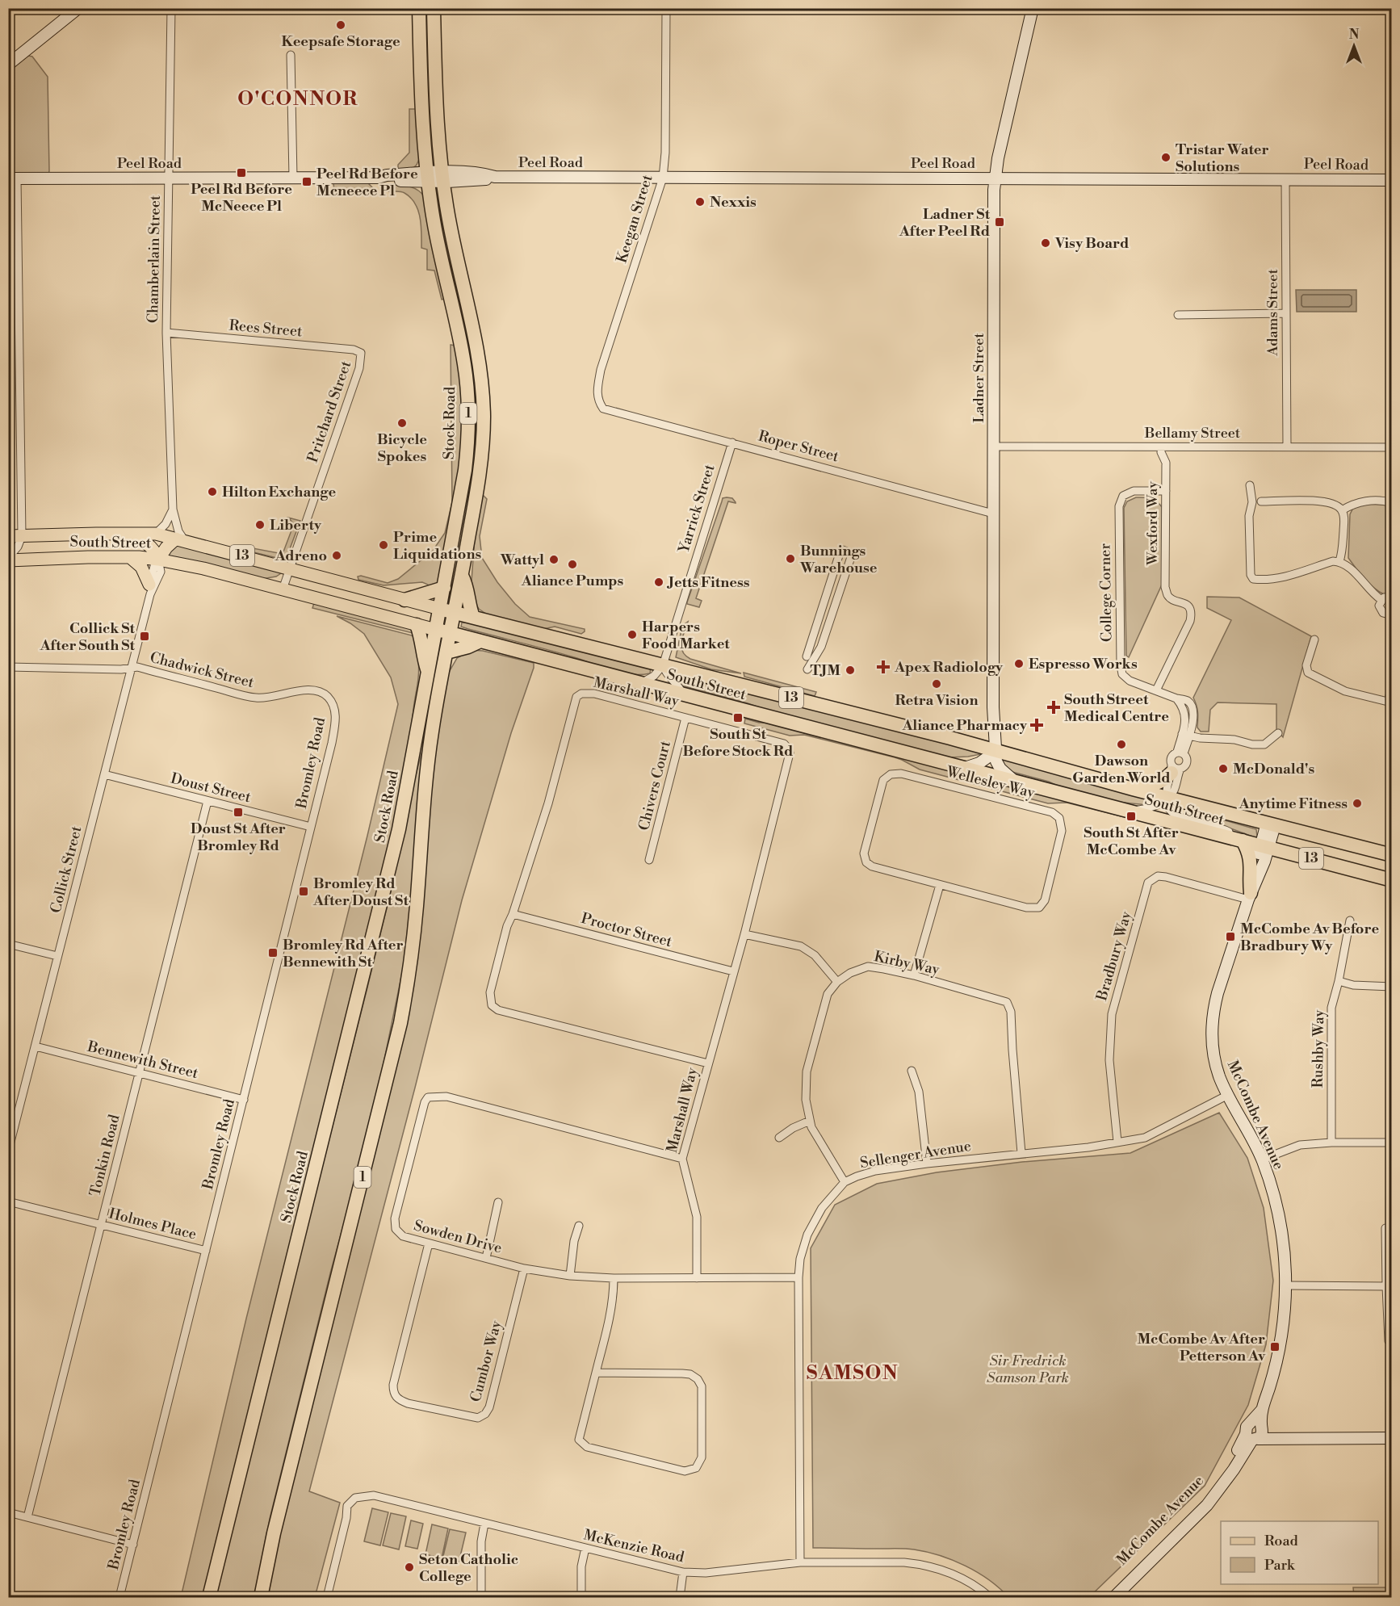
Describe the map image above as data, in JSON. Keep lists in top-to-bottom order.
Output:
{
  "streets": {
    "highway": [
      "1",
      "Stock Road",
      "South Street",
      "13"
    ],
    "street": [
      "Peel Road",
      "Keegan Street",
      "Chamberlain Street",
      "Adams Street",
      "Rees Street",
      "Ladner Street",
      "Pritchard Street",
      "Bellamy Street",
      "Roper Street",
      "Yarrick Street",
      "Wexford Way",
      "College Corner",
      "Chadwick Street",
      "Marshall Way",
      "Bromley Road",
      "Wellesley Way",
      "Chivers Court",
      "Doust Street",
      "Collick Street",
      "Proctor Street",
      "Bradbury Way",
      "Kirby Way",
      "Rushby Way",
      "Bennewith Street",
      "McCombe Avenue",
      "Sellenger Avenue",
      "Tonkin Road",
      "Holmes Place",
      "Sowden Drive",
      "Cumbor Way",
      "McKenzie Road"
    ]
  },
  "crossings": [
    ["Peel Road", "Keegan Street"],
    ["Peel Road", "Chamberlain Street"],
    ["Peel Road", "Adams Street"],
    ["Peel Road", "Ladner Street"],
    ["Peel Road", "1"],
    ["Peel Road", "Stock Road"],
    ["Keegan Street", "Roper Street"],
    ["Chamberlain Street", "Rees Street"],
    ["Chamberlain Street", "South Street"],
    ["Adams Street", "Bellamy Street"],
    ["Rees Street", "Pritchard Street"],
    ["Ladner Street", "Bellamy Street"],
    ["Ladner Street", "Roper Street"],
    ["Ladner Street", "South Street"],
    ["Pritchard Street", "South Street"],
    ["1", "South Street"],
    ["Stock Road", "South Street"],
    ["Roper Street", "Yarrick Street"],
    ["Yarrick Street", "South Street"],
    ["Wexford Way", "College Corner"],
    ["South Street", "Collick Street"],
    ["South Street", "McCombe Avenue"],
    ["Chadwick Street", "Bromley Road"],
    ["Chadwick Street", "Collick Street"],
    ["Marshall Way", "Chivers Court"],
    ["Marshall Way", "Proctor Street"],
    ["Marshall Way", "Sowden Drive"],
    ["Bromley Road", "Doust Street"],
    ["Bromley Road", "Bennewith Street"],
    ["Bromley Road", "Holmes Place"],
    ["Doust Street", "Collick Street"],
    ["Doust Street", "Tonkin Road"],
    ["Collick Street", "Bennewith Street"],
    ["Bradbury Way", "McCombe Avenue"],
    ["Bradbury Way", "Sellenger Avenue"],
    ["Kirby Way", "Sellenger Avenue"],
    ["Bennewith Street", "Tonkin Road"],
    ["McCombe Avenue", "Sellenger Avenue"],
    ["Sellenger Avenue", "Sowden Drive"],
    ["Sellenger Avenue", "McKenzie Road"],
    ["Tonkin Road", "Holmes Place"],
    ["Sowden Drive", "Cumbor Way"]
  ],
  "districts": ["O'CONNOR", "SAMSON"],
  "parks": ["Sir Fredrick Samson Park"],
  "places": {
    "other": [
      "Keepsafe Storage",
      "Tristar Water Solutions",
      "Nexxis",
      "Visy Board",
      "Bicycle Spokes",
      "Hilton Exchange",
      "Liberty",
      "Prime Liquidations",
      "Adreno",
      "Bunnings Warehouse",
      "Wattyl",
      "Aliance Pumps",
      "Jetts Fitness",
      "Harpers Food Market",
      "Espresso Works",
      "TJM",
      "Retra Vision",
      "Dawson Garden World",
      "McDonald's",
      "Anytime Fitness",
      "Seton Catholic College"
    ],
    "transit": [
      "Peel Rd Before McNeece Pl",
      "Peel Rd Before Mcneece Pl",
      "Ladner St After Peel Rd",
      "Collick St After South St",
      "South St Before Stock Rd",
      "Doust St After Bromley Rd",
      "South St After McCombe Av",
      "Bromley Rd After Doust St",
      "McCombe Av Before Bradbury Wy",
      "Bromley Rd After Bennewith St",
      "McCombe Av After Petterson Av"
    ],
    "health": ["Apex Radiology", "South Street Medical Centre", "Aliance Pharmacy"]
  },
  "legend": ["Road", "Park"],
  "north": "top"
}
